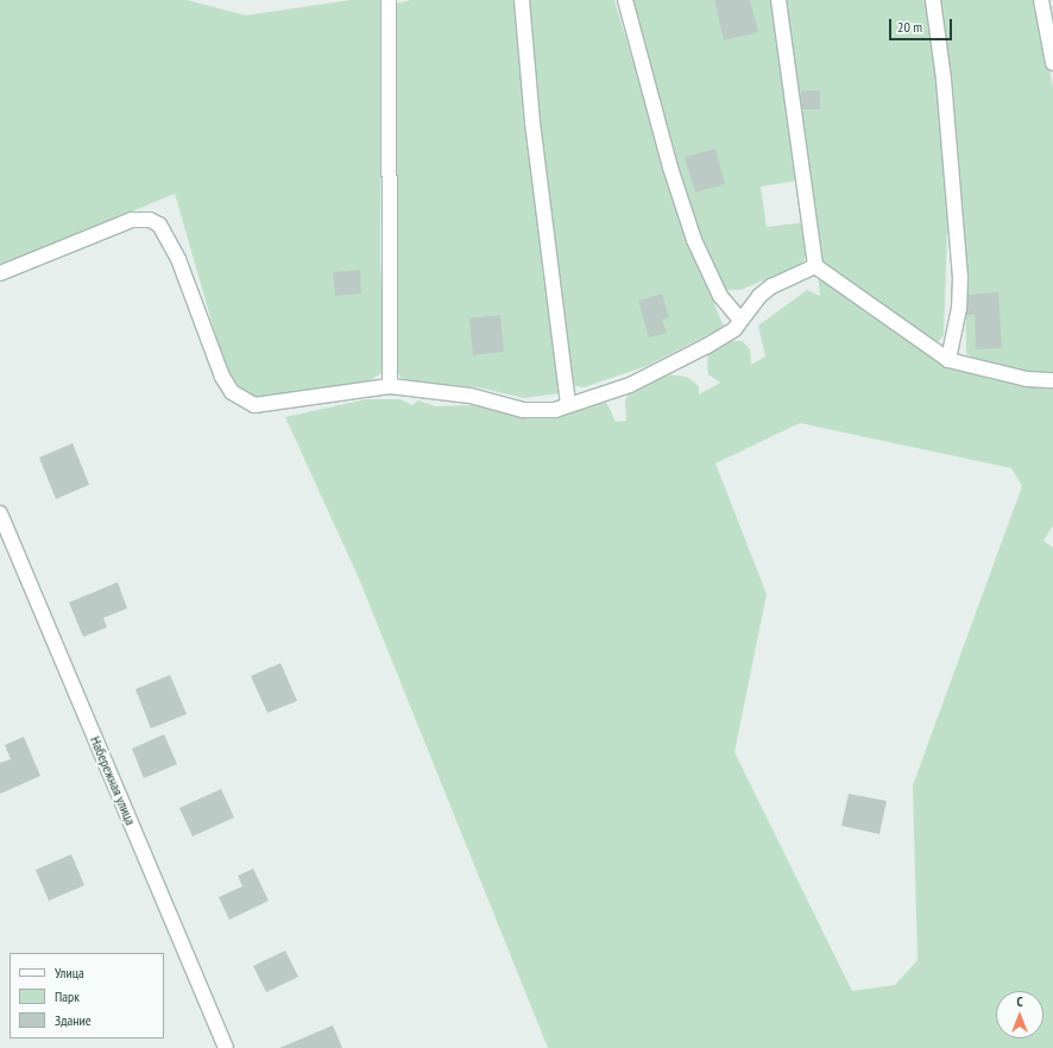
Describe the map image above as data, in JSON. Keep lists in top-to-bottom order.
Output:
{
  "streets": {
    "street": ["Набережная улица"]
  },
  "legend": ["Улица", "Парк", "Здание"],
  "scale_bar": "20 m",
  "north": "top"
}
